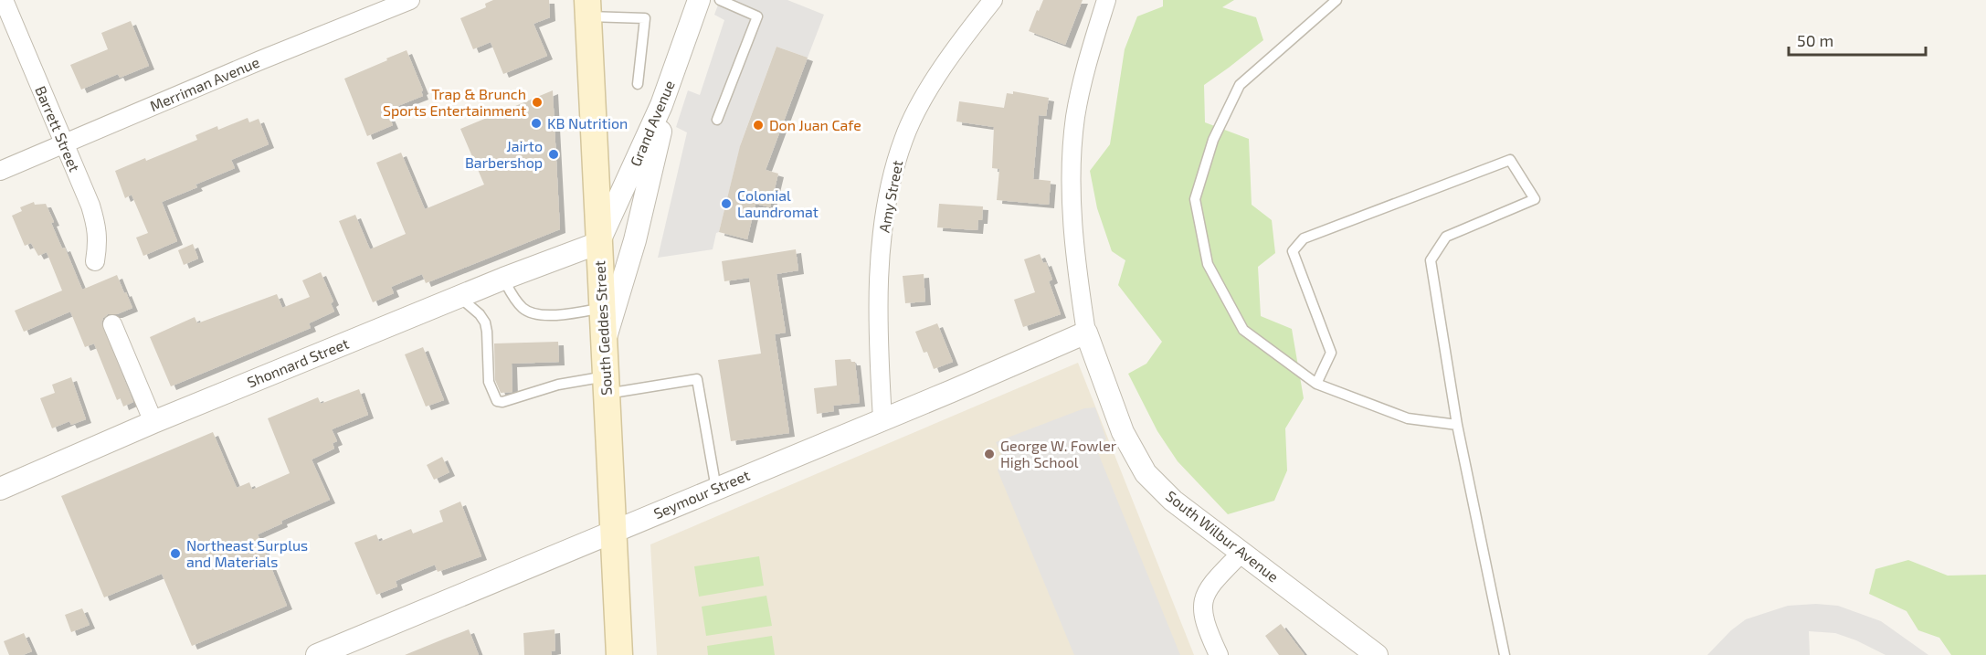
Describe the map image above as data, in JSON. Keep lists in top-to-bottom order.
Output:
{
  "streets": {
    "main road": ["South Geddes Street"],
    "street": [
      "Merriman Avenue",
      "Grand Avenue",
      "Barrett Street",
      "Amy Street",
      "Shonnard Street",
      "Seymour Street",
      "South Wilbur Avenue"
    ]
  },
  "crossings": [
    ["Merriman Avenue", "Barrett Street"],
    ["Grand Avenue", "South Geddes Street"],
    ["Grand Avenue", "Shonnard Street"],
    ["Amy Street", "Seymour Street"],
    ["South Geddes Street", "Shonnard Street"],
    ["South Geddes Street", "Seymour Street"],
    ["Seymour Street", "South Wilbur Avenue"]
  ],
  "places": [
    "Trap & Brunch Sports Entertainment",
    "KB Nutrition",
    "Don Juan Cafe",
    "Jairto Barbershop",
    "Colonial Laundromat",
    "George W. Fowler High School",
    "Northeast Surplus and Materials"
  ],
  "scale_bar": "50 m"
}
